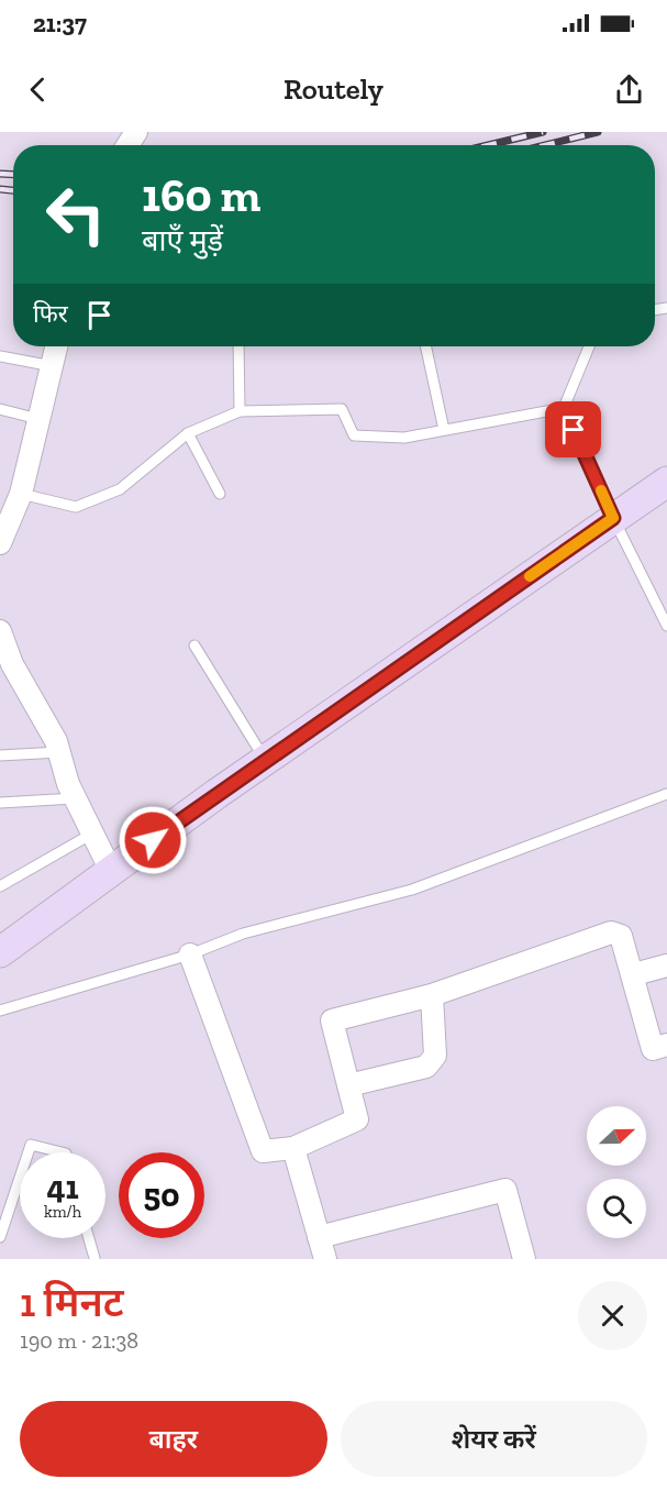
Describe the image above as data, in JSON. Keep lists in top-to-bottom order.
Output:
{
  "north": "right",
  "page": {
    "status": "21:37",
    "header": "Routely",
    "turn": ["160 m", "बाएँ मुड़ें"],
    "then": "फिर",
    "speed": "41 km/h",
    "limit": "50",
    "heading": ["1 मिनट", "190 m · 21:38"],
    "buttons": ["बाहर", "शेयर करें"]
  }
}
